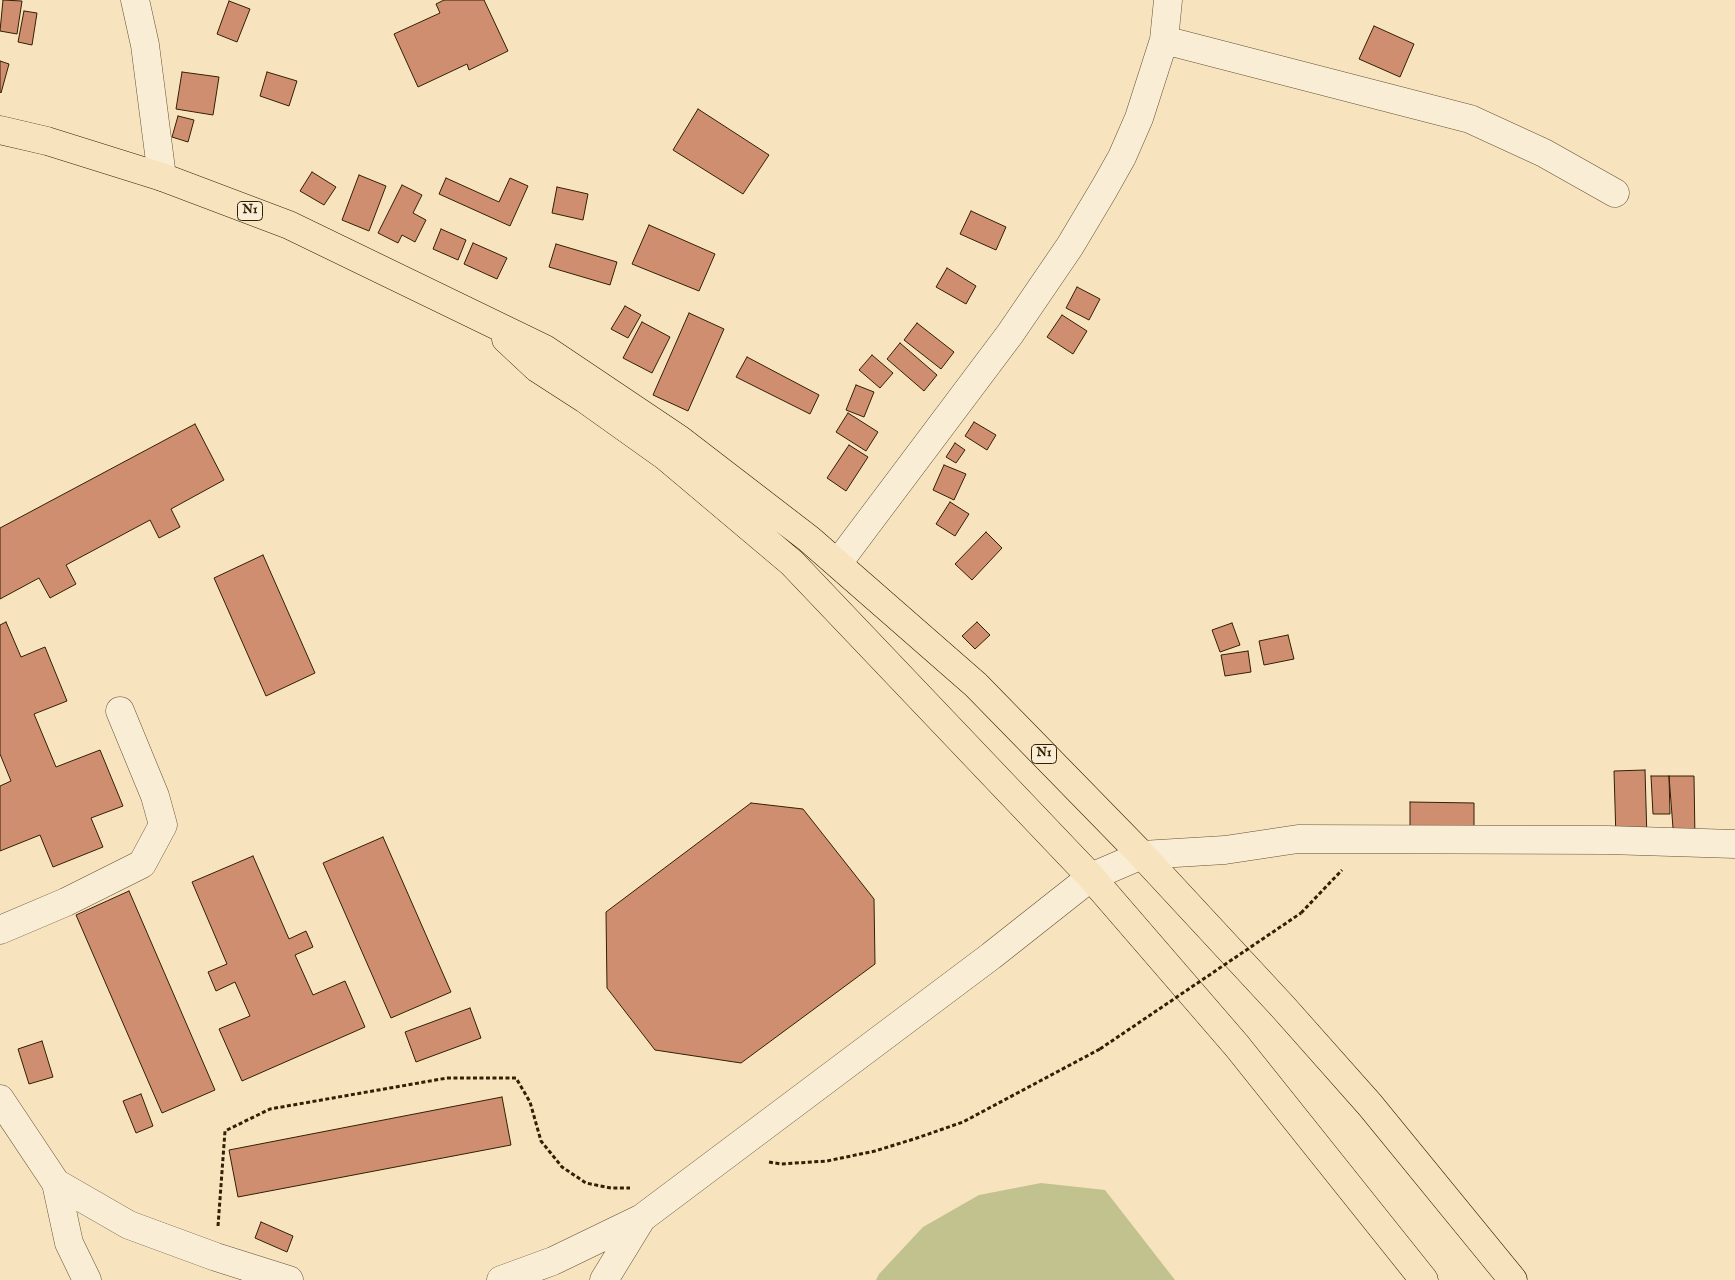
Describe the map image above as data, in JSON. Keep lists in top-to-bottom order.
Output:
{
  "streets": {
    "highway": ["N1"]
  }
}
